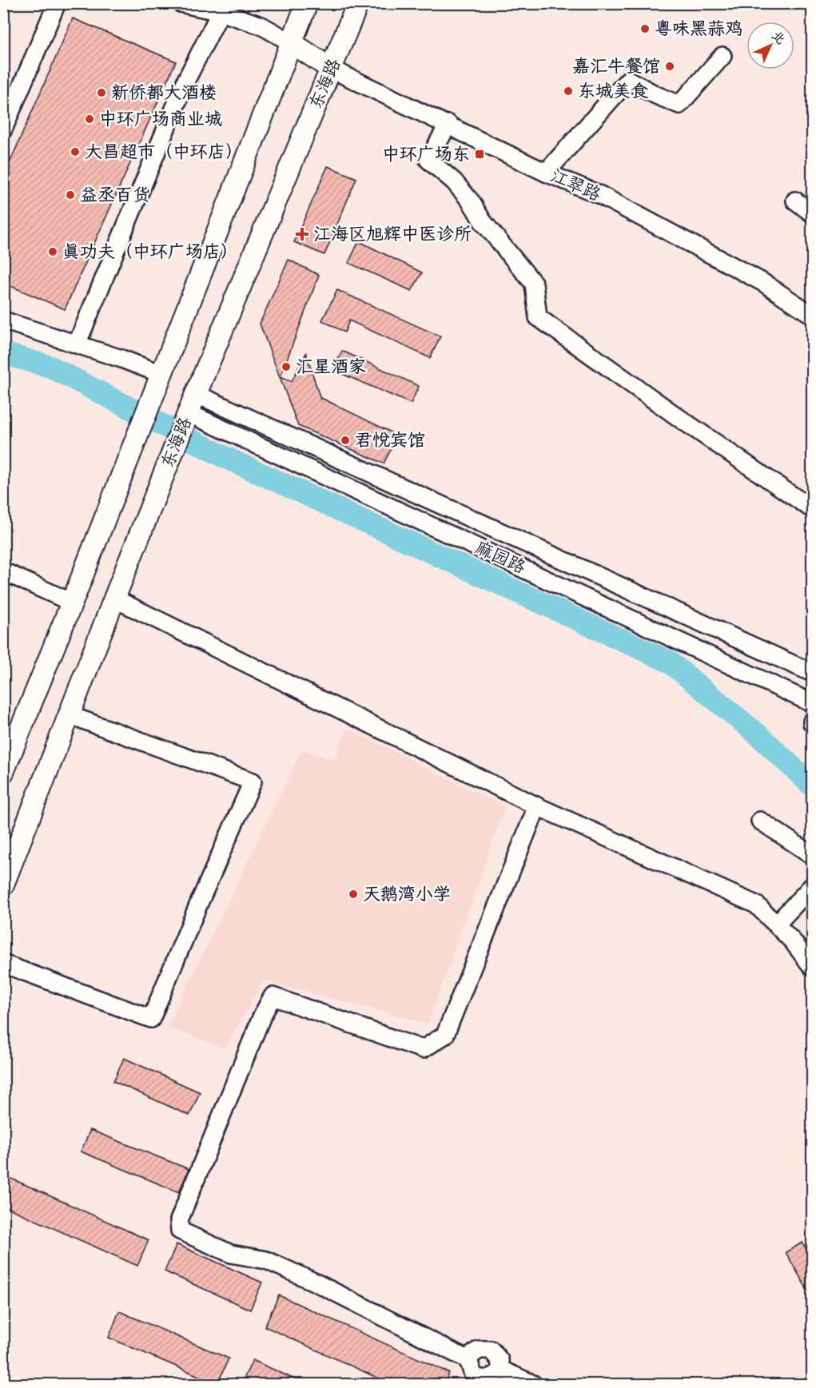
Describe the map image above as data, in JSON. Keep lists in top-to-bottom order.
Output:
{
  "streets": {
    "main road": ["东海路"],
    "street": ["江翠路", "麻园路"]
  },
  "crossings": [
    ["东海路", "江翠路"],
    ["东海路", "麻园路"]
  ],
  "places": {
    "other": [
      "粤味黑蒜鸡",
      "嘉汇牛餐馆",
      "东城美食",
      "新侨都大酒楼",
      "中环广场商业城",
      "大昌超市（中环店）",
      "益丞百货",
      "真功夫（中环广场店）",
      "汇星酒家",
      "君悦宾馆",
      "天鹅湾小学"
    ],
    "transit": ["中环广场东"],
    "health": ["江海区旭辉中医诊所"]
  },
  "north": "top right"
}
